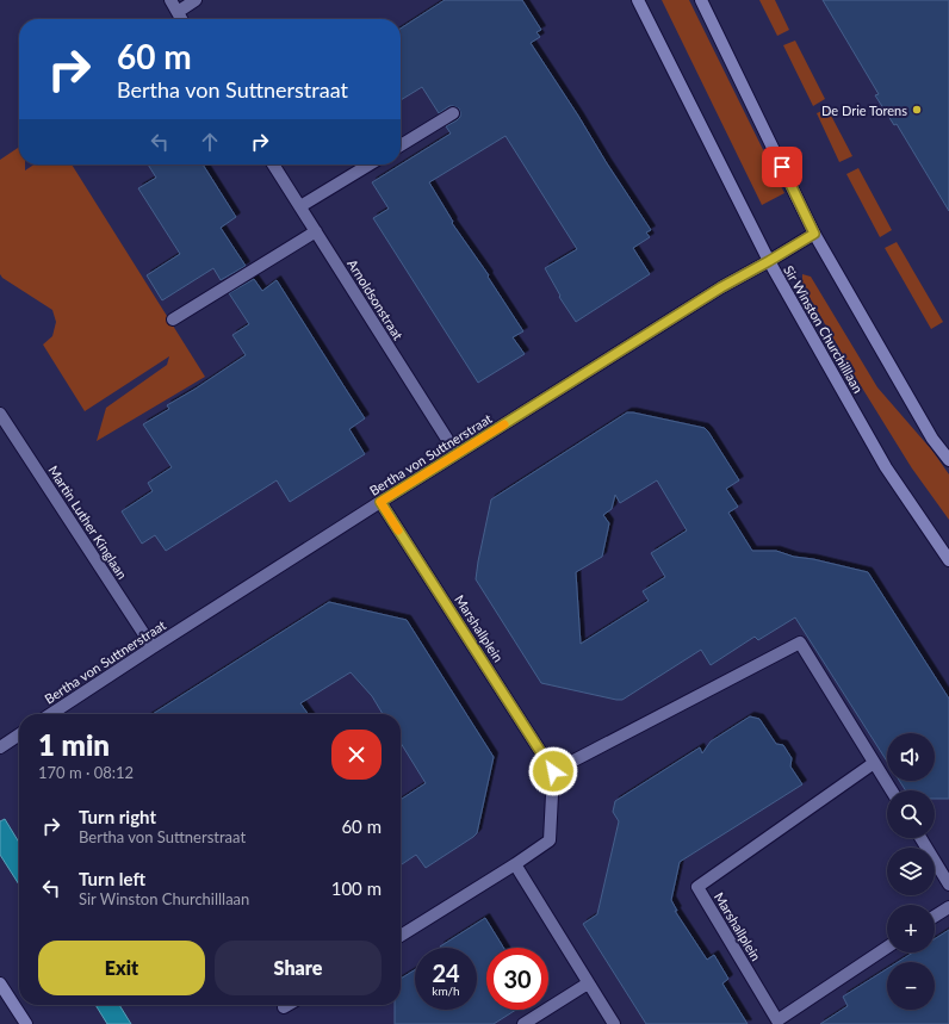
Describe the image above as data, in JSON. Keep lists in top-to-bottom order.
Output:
{
  "streets": {
    "street": [
      "Arnoldsonstraat",
      "Sir Winston Churchilllaan",
      "Bertha von Suttnerstraat",
      "Martin Luther Kinglaan",
      "Marshallplein"
    ]
  },
  "crossings": [
    ["Arnoldsonstraat", "Bertha von Suttnerstraat"],
    ["Sir Winston Churchilllaan", "Bertha von Suttnerstraat"],
    ["Bertha von Suttnerstraat", "Martin Luther Kinglaan"],
    ["Bertha von Suttnerstraat", "Marshallplein"]
  ],
  "places": ["De Drie Torens"],
  "page": {
    "turn": ["60 m", "Bertha von Suttnerstraat"],
    "heading": ["1 min", "170 m · 08:12"],
    "map_buttons": ["+", "−"],
    "list": [
      {
        "name": "Turn right",
        "note": "Bertha von Suttnerstraat",
        "value": "60 m"
      },
      {
        "name": "Turn left",
        "note": "Sir Winston Churchilllaan",
        "value": "100 m"
      }
    ],
    "buttons": ["Exit", "Share"],
    "speed": "24 km/h",
    "limit": "30"
  }
}
